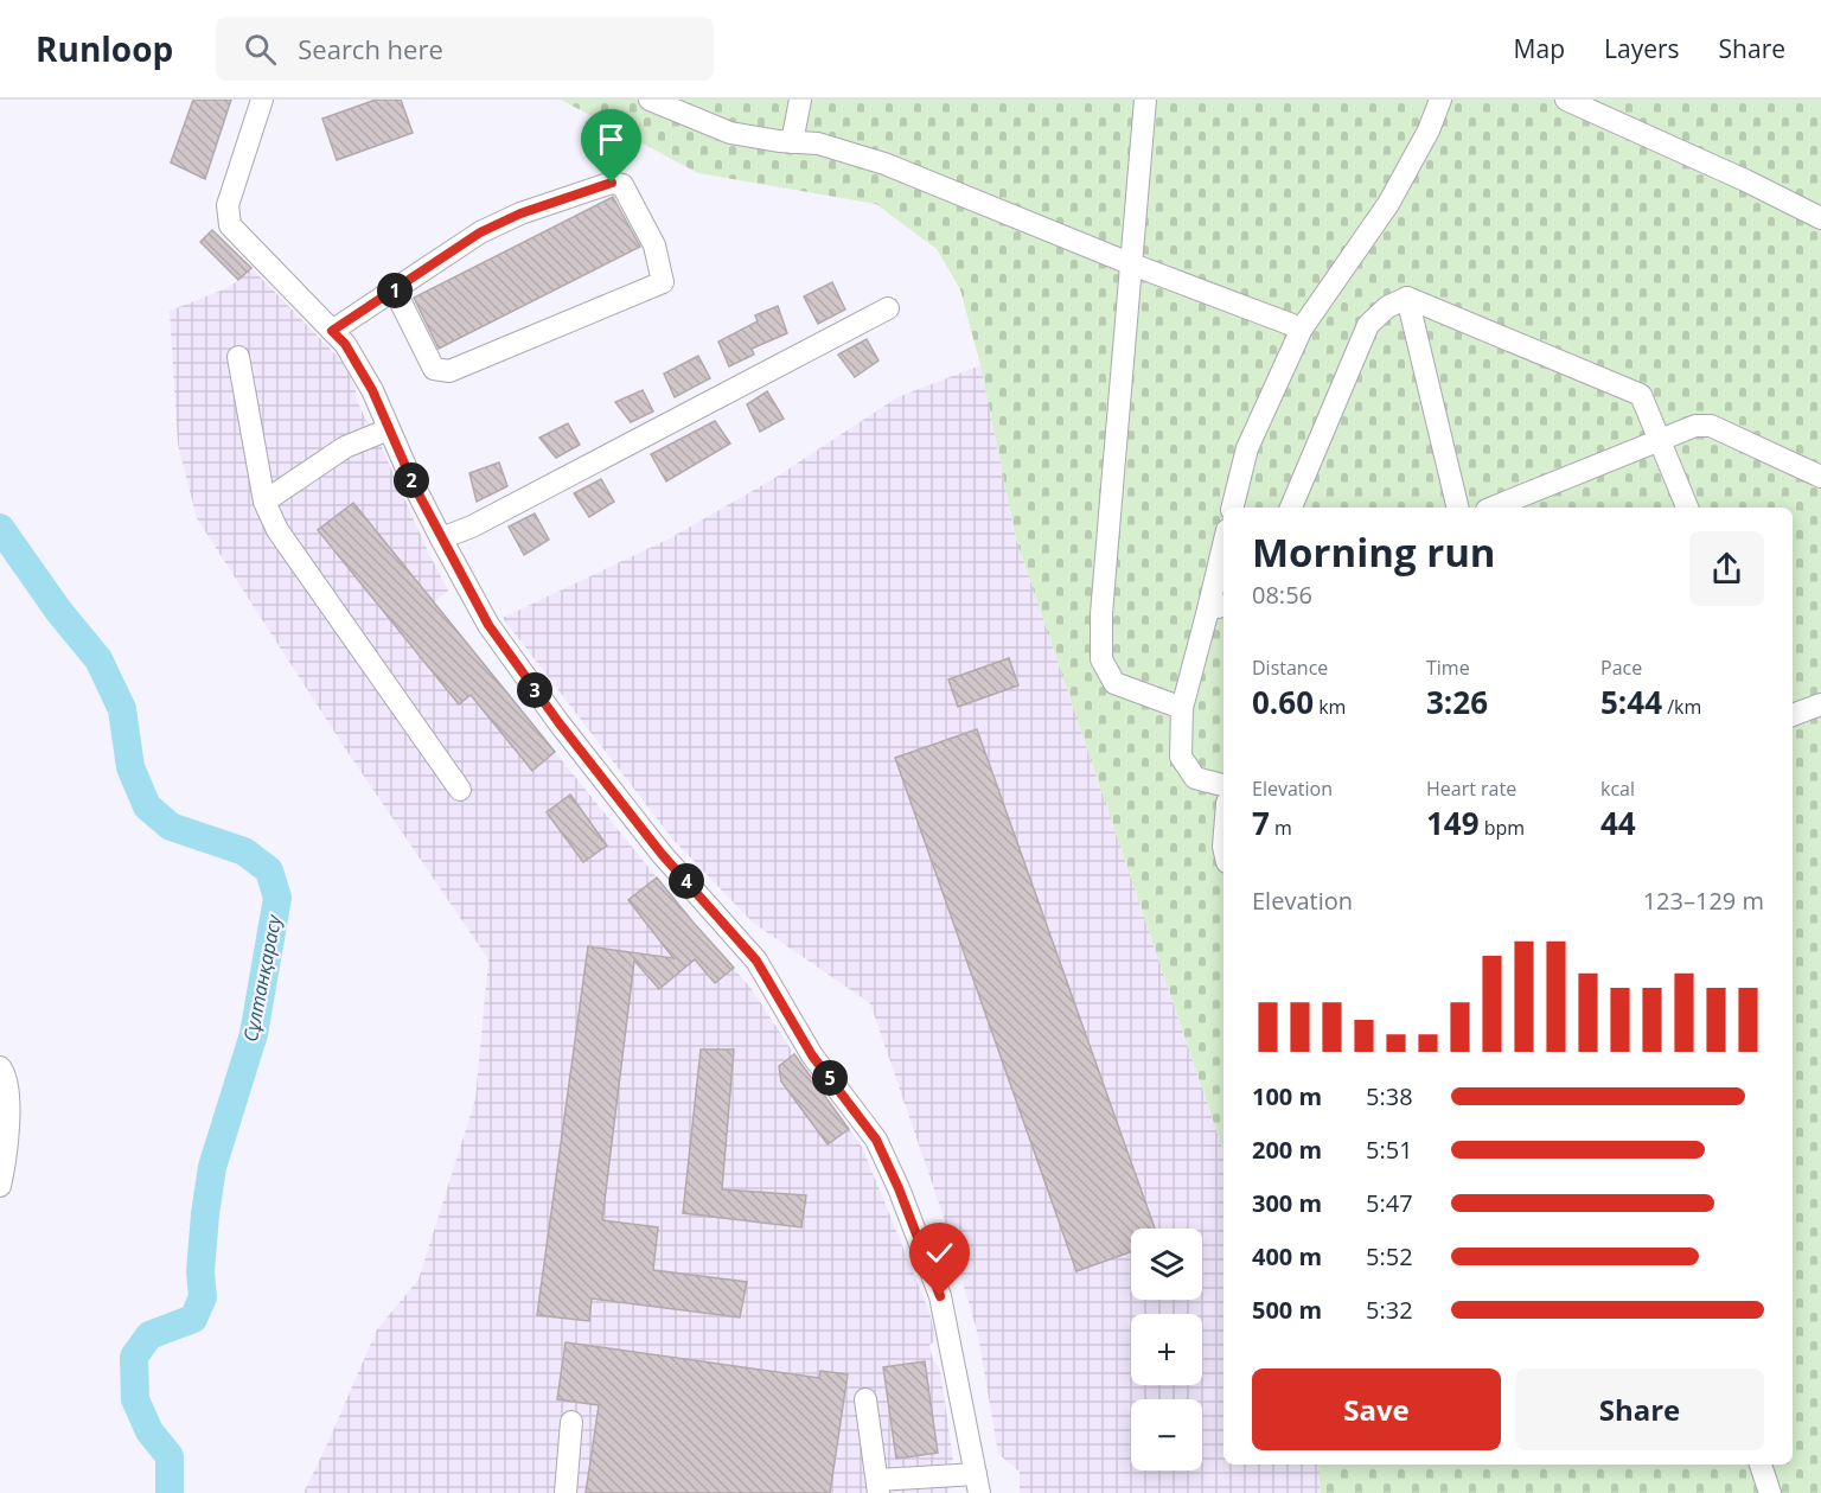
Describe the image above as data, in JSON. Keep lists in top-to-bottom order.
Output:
{
  "water": ["Сұлтанқарасу"],
  "page": {
    "header": "Runloop",
    "search": "Search here",
    "nav": ["Map", "Layers", "Share"],
    "pins": [
      "1",
      "2",
      "3",
      "4",
      "5"
    ],
    "heading": ["Morning run", "08:56"],
    "stats": [
      ["Distance", "0.60 km"],
      ["Time", "3:26"],
      ["Pace", "5:44 /km"],
      ["Elevation", "7 m"],
      ["Heart rate", "149 bpm"],
      ["kcal", "44"]
    ],
    "chart": ["Elevation", "123–129 m"],
    "list": [
      {
        "name": "100 m",
        "note": "5:38"
      },
      {
        "name": "200 m",
        "note": "5:51"
      },
      {
        "name": "300 m",
        "note": "5:47"
      },
      {
        "name": "400 m",
        "note": "5:52"
      },
      {
        "name": "500 m",
        "note": "5:32"
      }
    ],
    "map_buttons": ["+", "−"],
    "buttons": ["Save", "Share"]
  }
}
